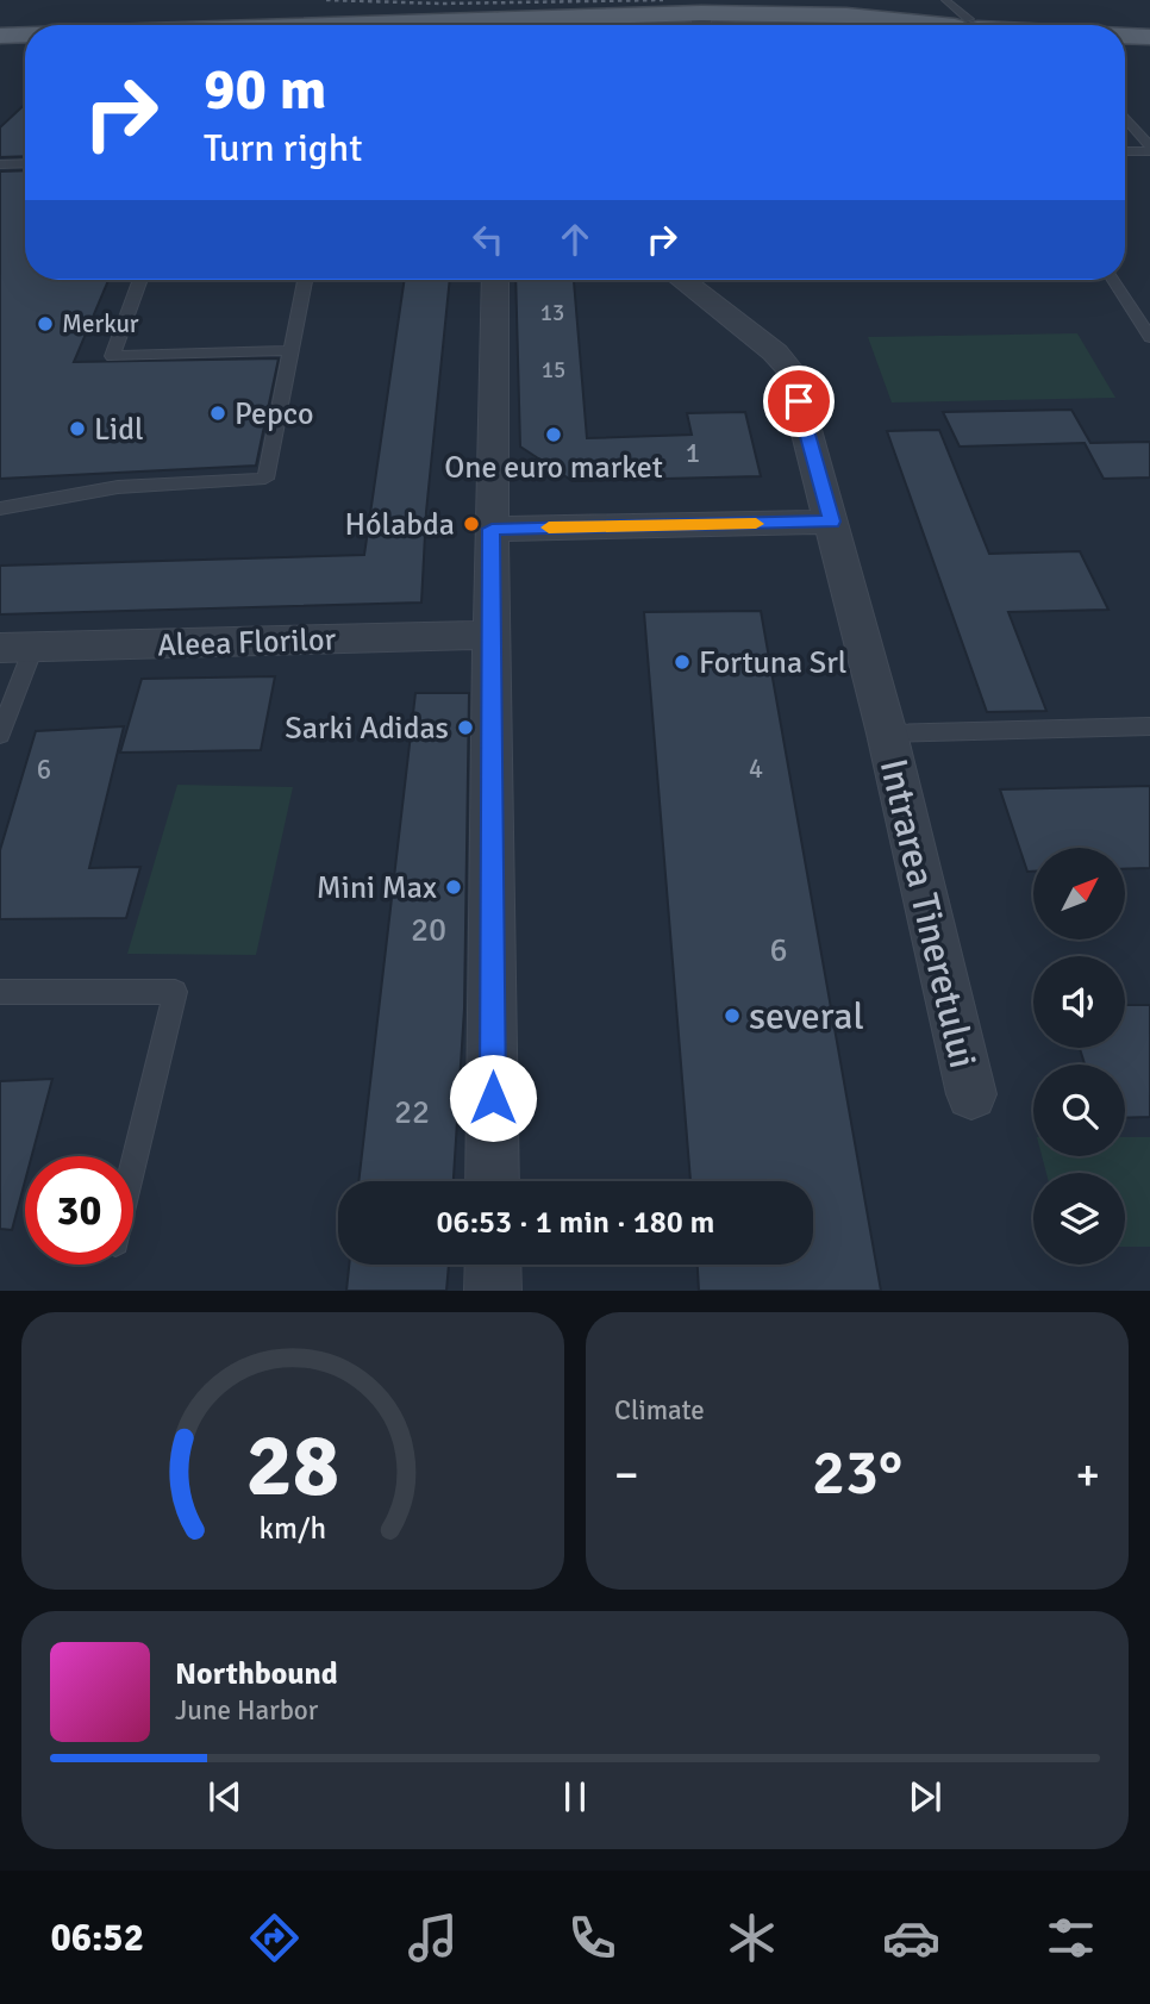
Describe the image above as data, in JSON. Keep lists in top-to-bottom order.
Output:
{
  "streets": {
    "street": ["Aleea Florilor", "Intrarea Tineretului"]
  },
  "places": [
    "Merkur",
    "Pepco",
    "Lidl",
    "One euro market",
    "Hólabda",
    "Fortuna Srl",
    "Sarki Adidas",
    "Mini Max",
    "several"
  ],
  "house_numbers": [
    "13",
    "15",
    "1",
    "4",
    "6",
    "20",
    "6",
    "22"
  ],
  "north": "top right",
  "page": {
    "turn": ["90 m", "Turn right"],
    "limit": "30",
    "trip": "06:53 · 1 min · 180 m",
    "tile": "Climate",
    "heat": ["−", "23°", "+"],
    "song": ["Northbound", "June Harbor"],
    "tabs": "06:52",
    "gauge": ["28", "km/h"]
  }
}
